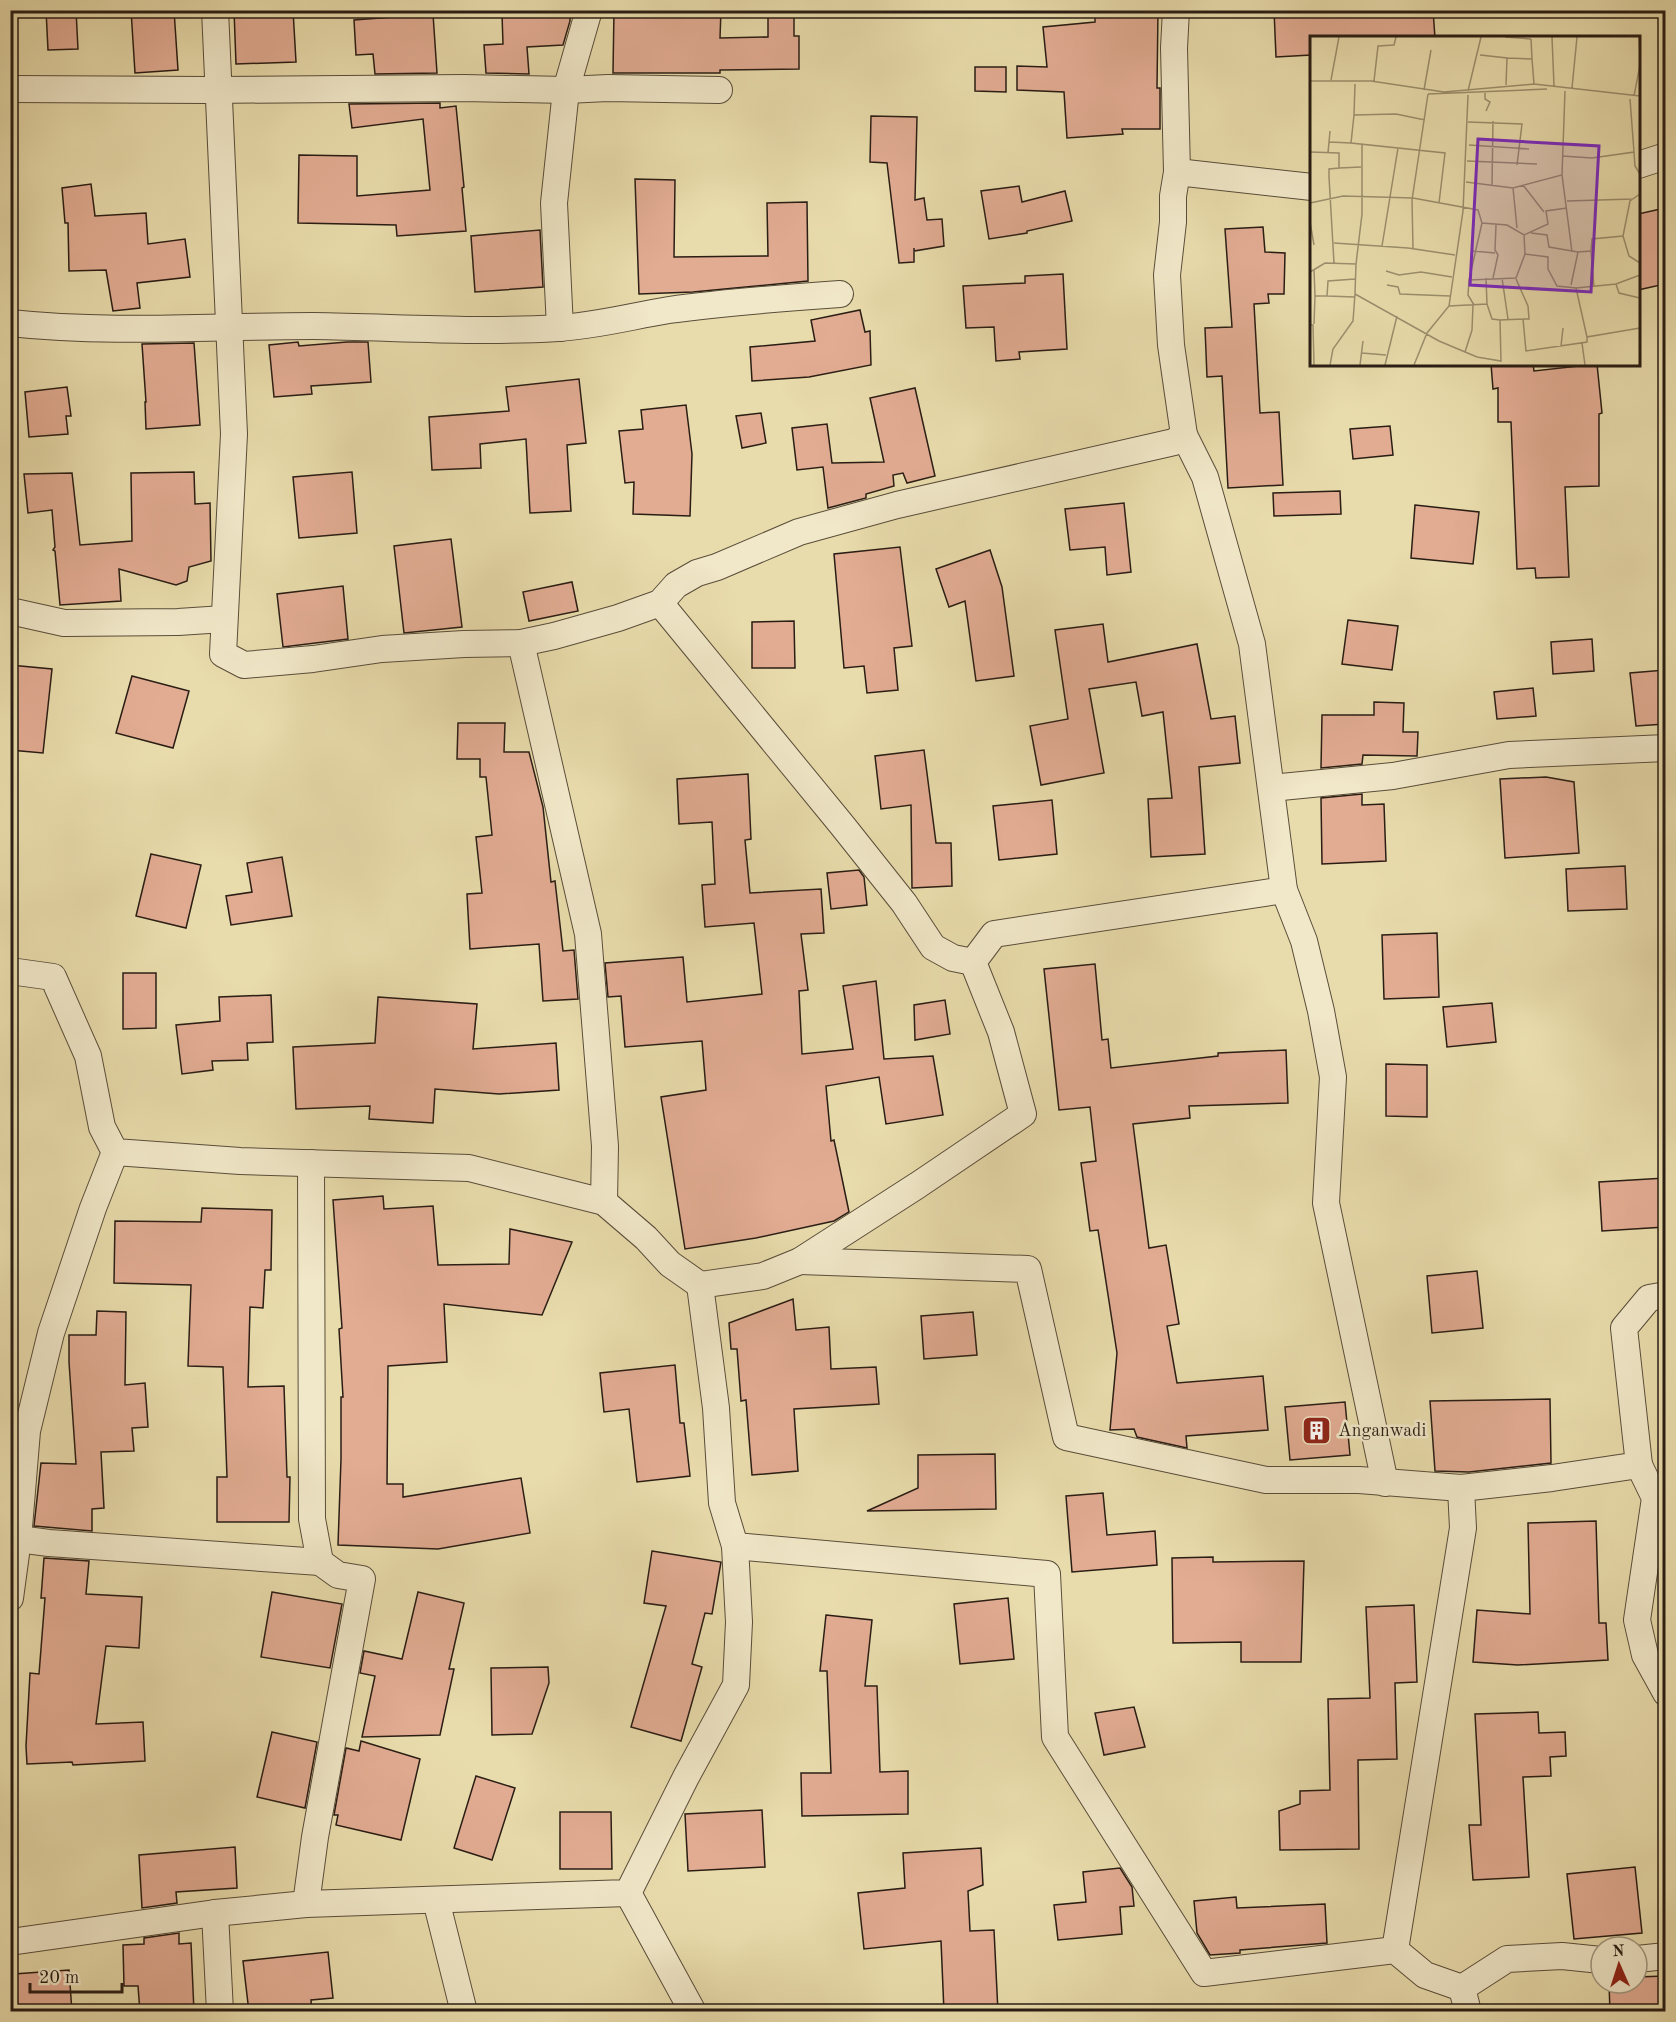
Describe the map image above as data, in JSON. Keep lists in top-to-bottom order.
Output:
{
  "places": {
    "building": ["Anganwadi"]
  },
  "scale_bar": "20 m",
  "north": "top"
}
